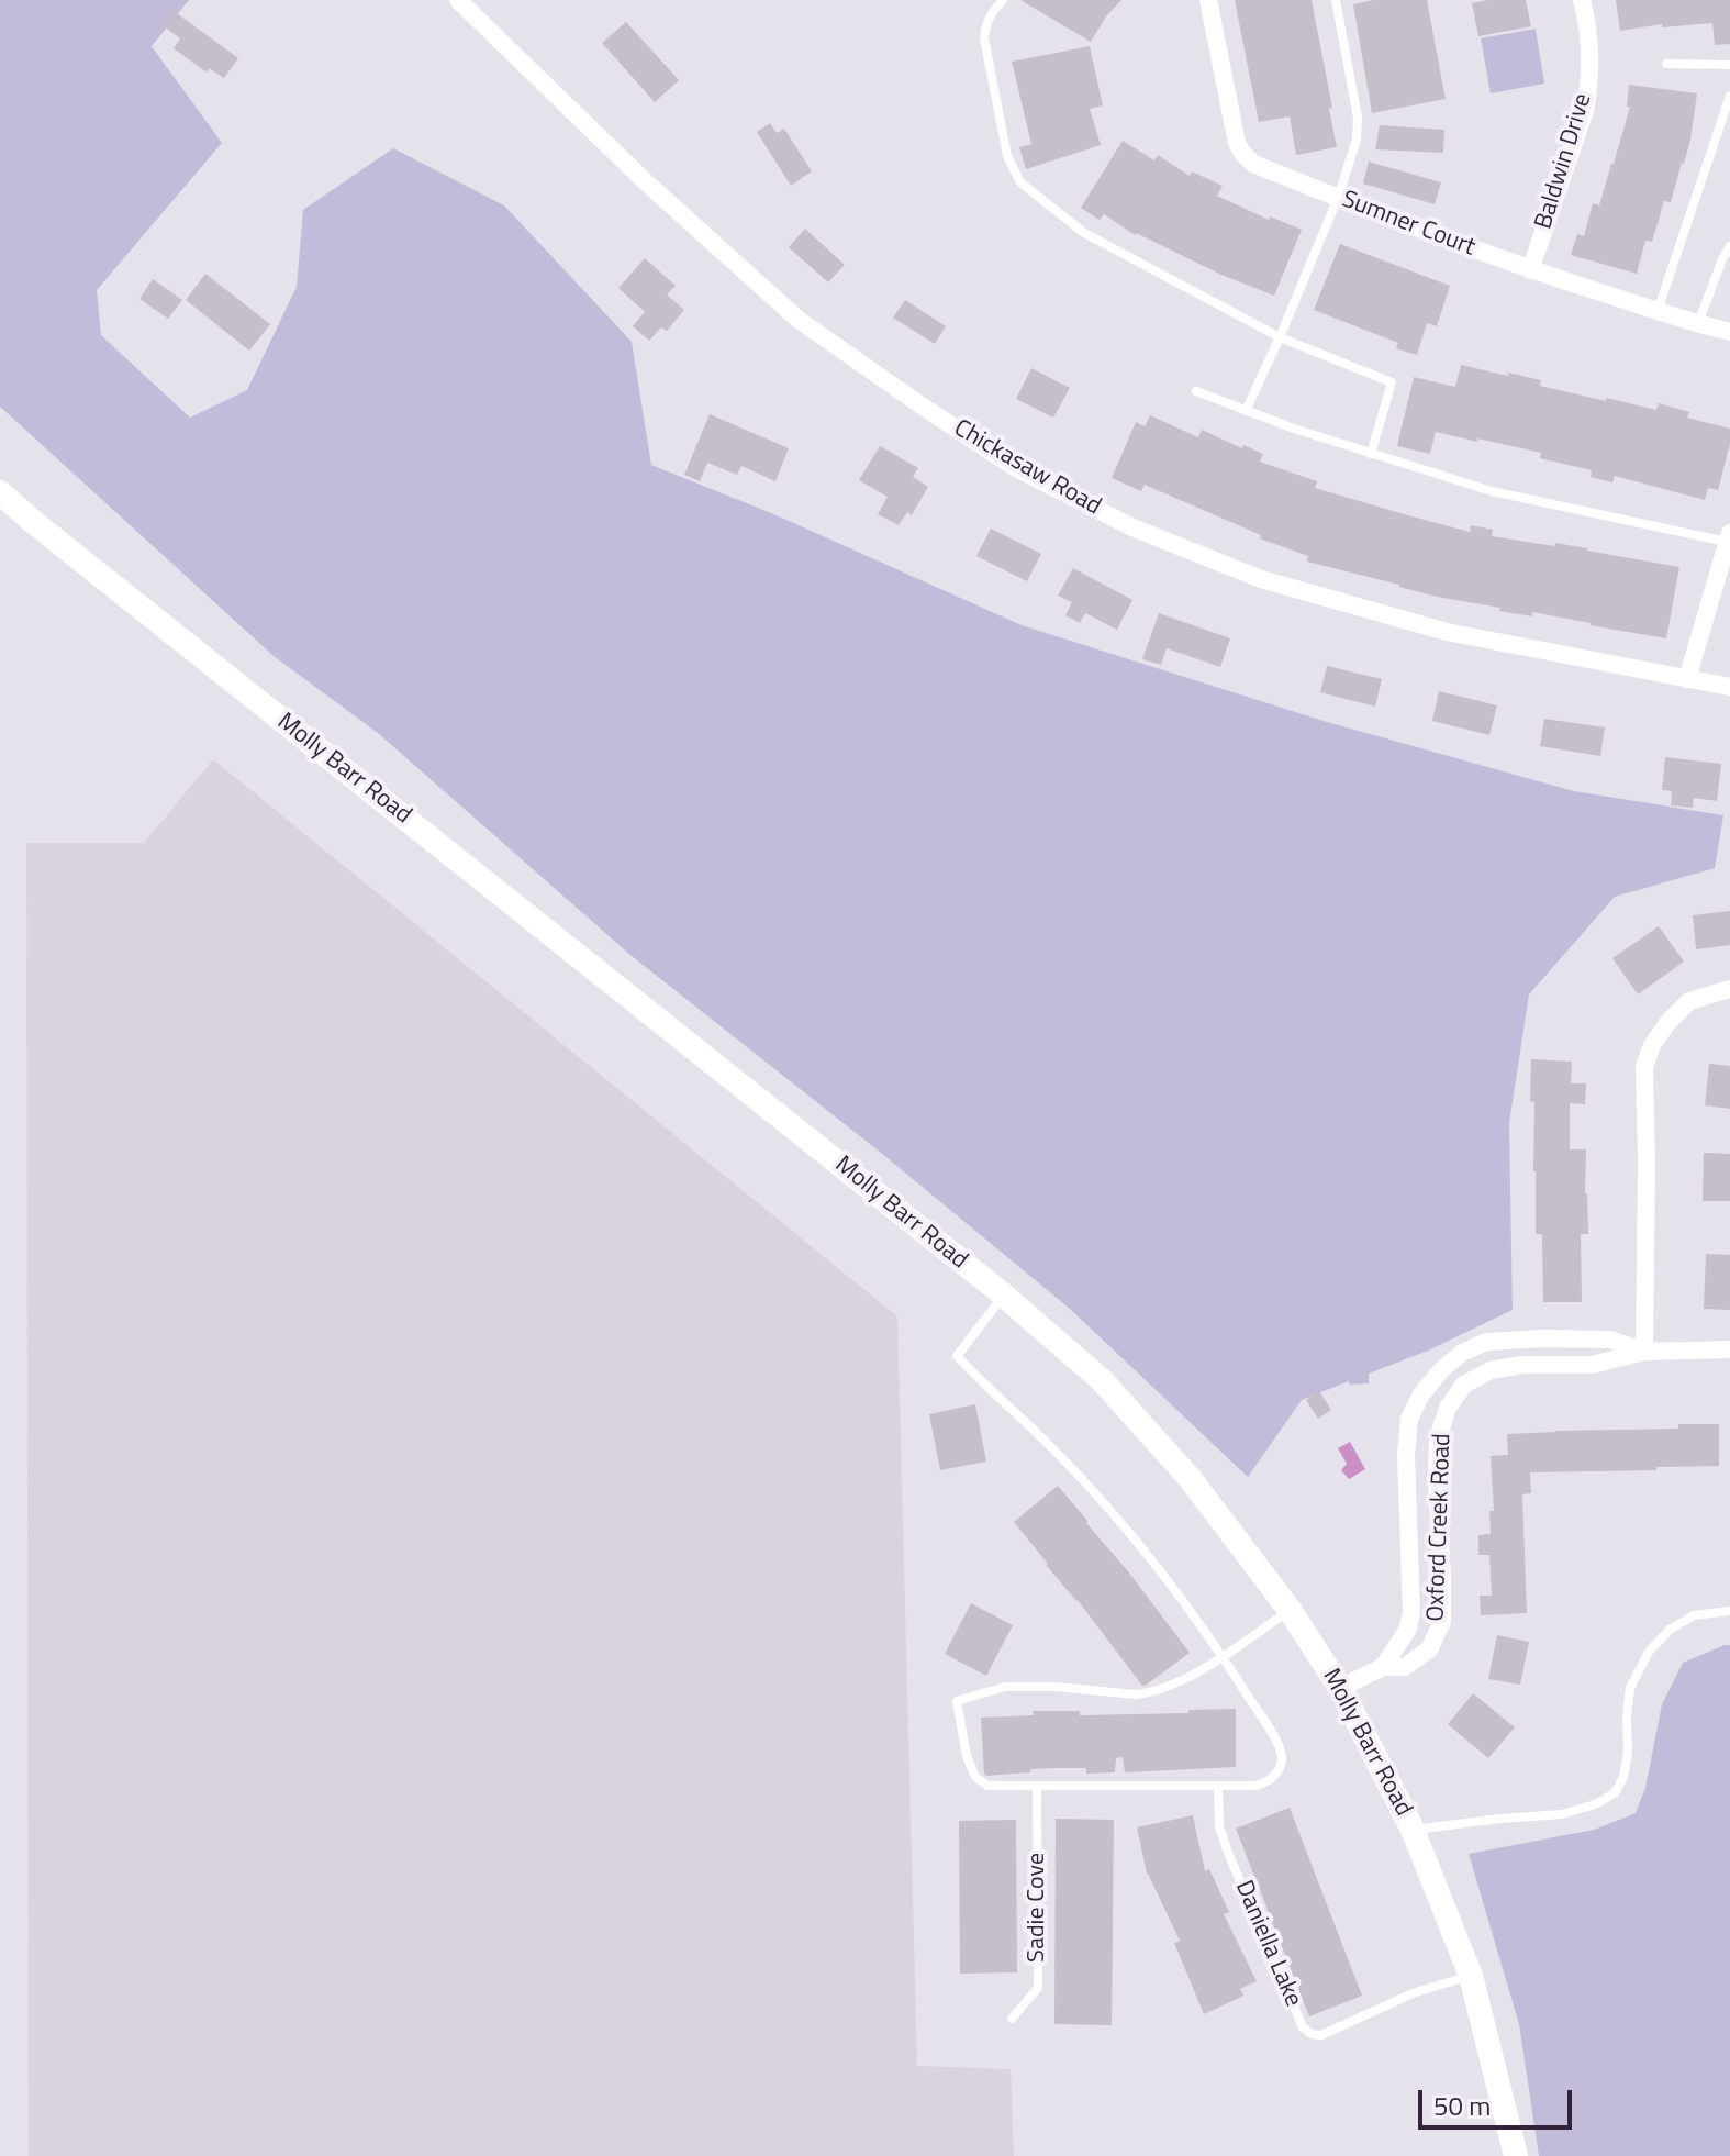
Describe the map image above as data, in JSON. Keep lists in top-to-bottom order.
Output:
{
  "streets": {
    "main road": ["Molly Barr Road"],
    "street": [
      "Baldwin Drive",
      "Sumner Court",
      "Chickasaw Road",
      "Oxford Creek Road"
    ],
    "lane": ["Sadie Cove", "Daniella Lake"]
  },
  "crossings": [
    ["Baldwin Drive", "Sumner Court"],
    ["Molly Barr Road", "Oxford Creek Road"],
    ["Molly Barr Road", "Daniella Lake"]
  ],
  "scale_bar": "50 m"
}
